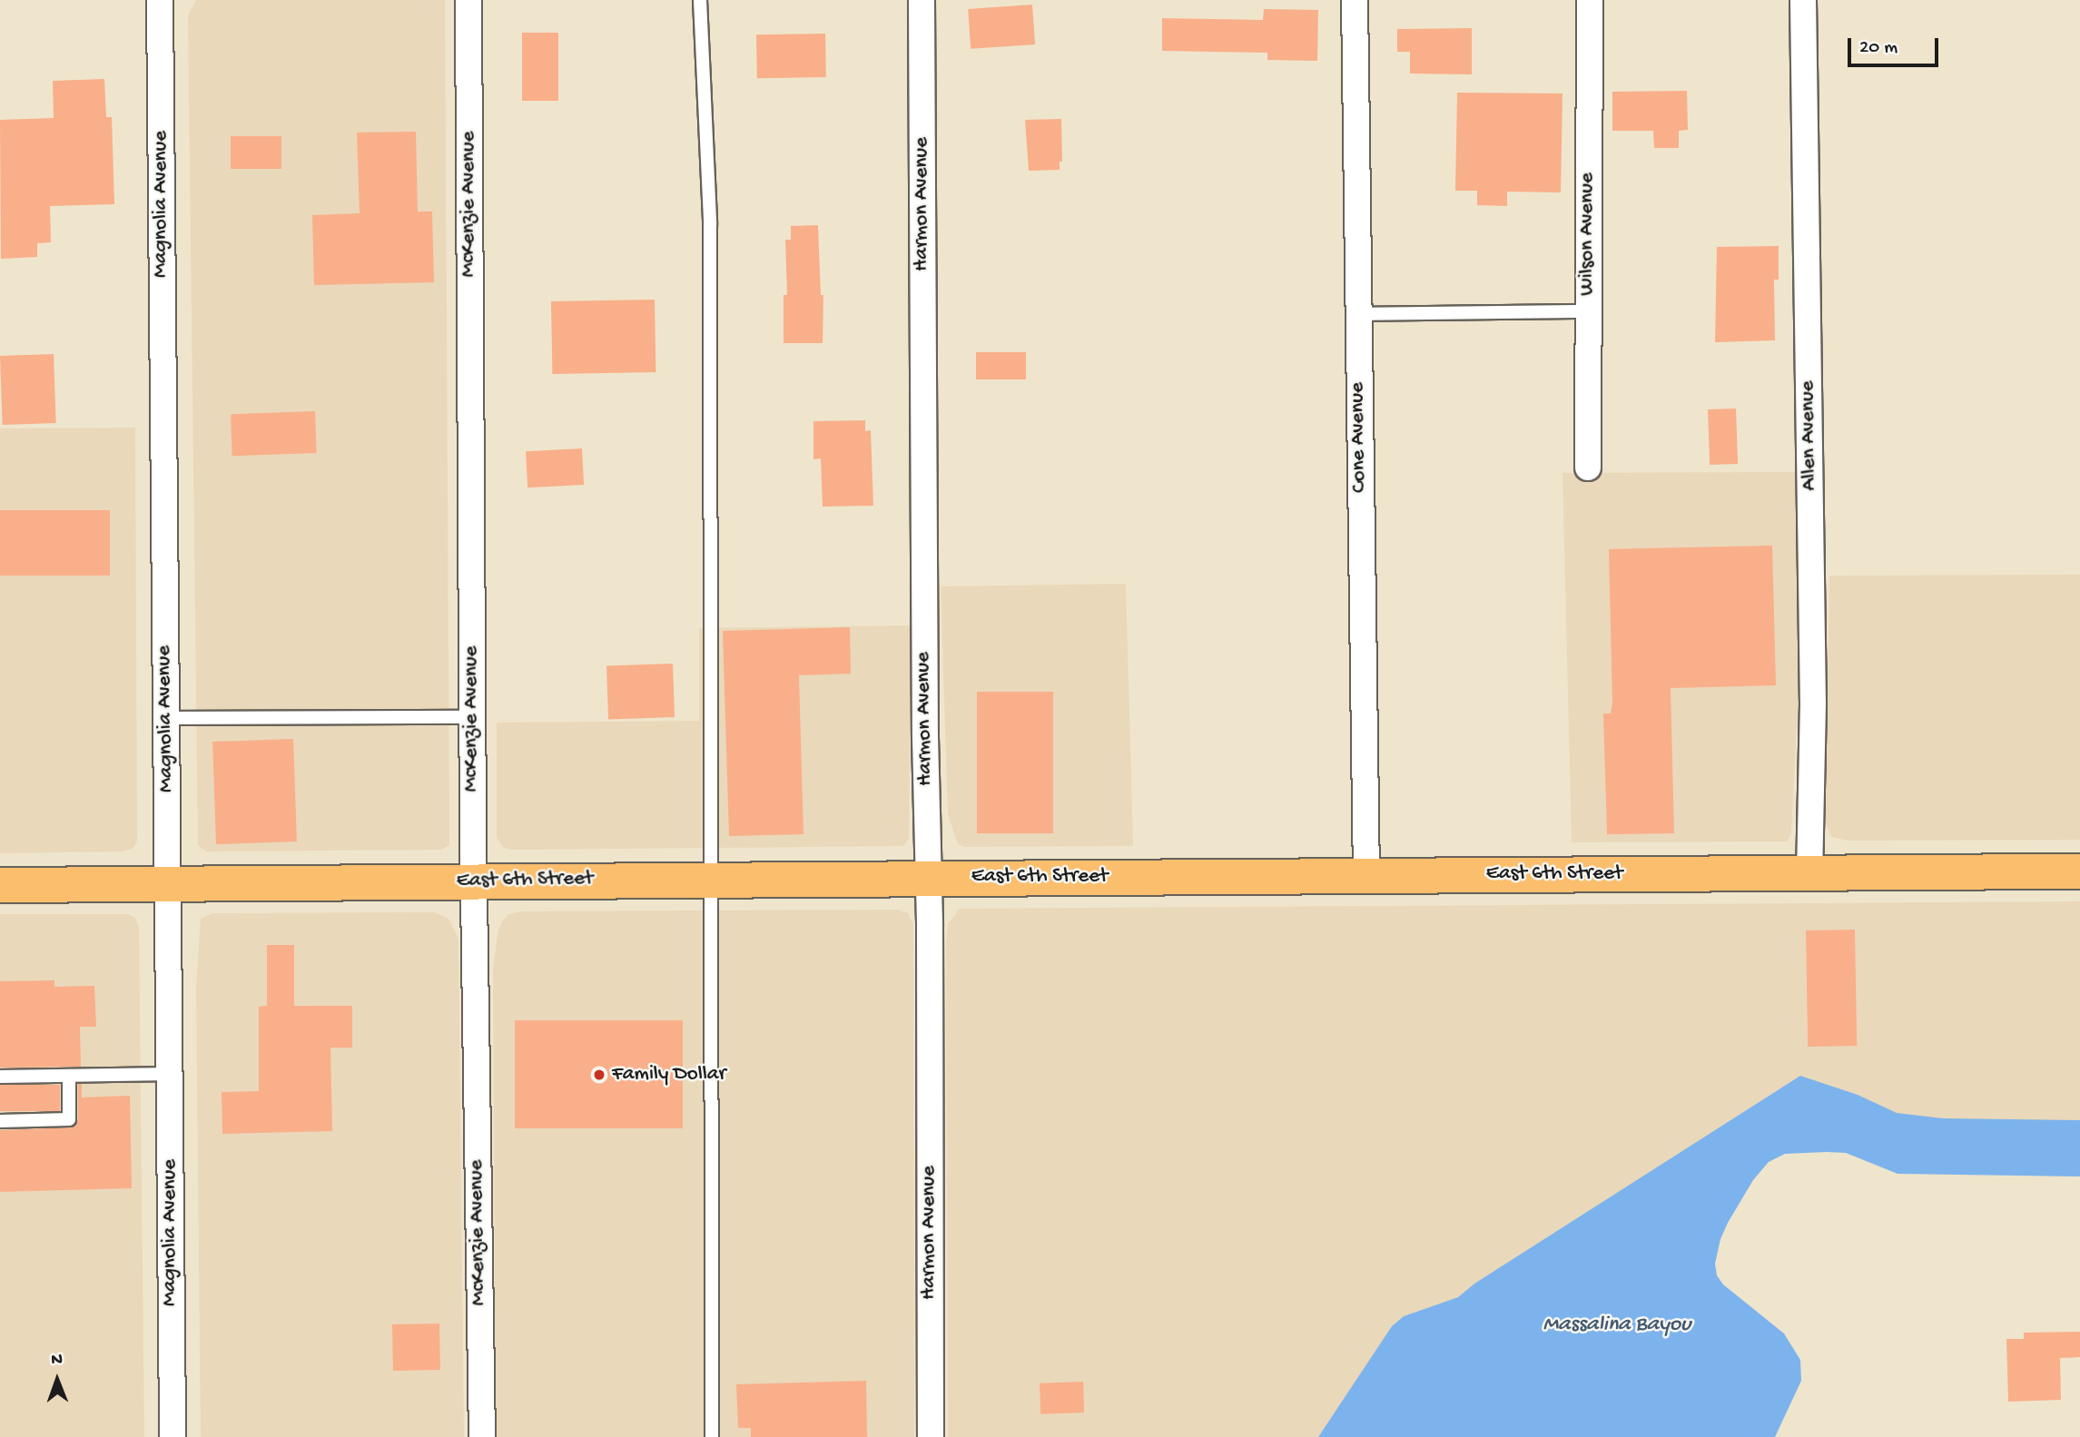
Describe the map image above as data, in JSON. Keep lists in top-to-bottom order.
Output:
{
  "streets": {
    "main road": ["East 6th Street"],
    "street": [
      "Magnolia Avenue",
      "McKenzie Avenue",
      "Harmon Avenue",
      "Wilson Avenue",
      "Allen Avenue",
      "Cone Avenue"
    ]
  },
  "crossings": [
    ["Magnolia Avenue", "East 6th Street"],
    ["McKenzie Avenue", "East 6th Street"],
    ["Harmon Avenue", "East 6th Street"],
    ["Allen Avenue", "East 6th Street"],
    ["Cone Avenue", "East 6th Street"]
  ],
  "water": ["Massalina Bayou"],
  "places": ["Family Dollar"],
  "scale_bar": "20 m",
  "north": "top"
}
